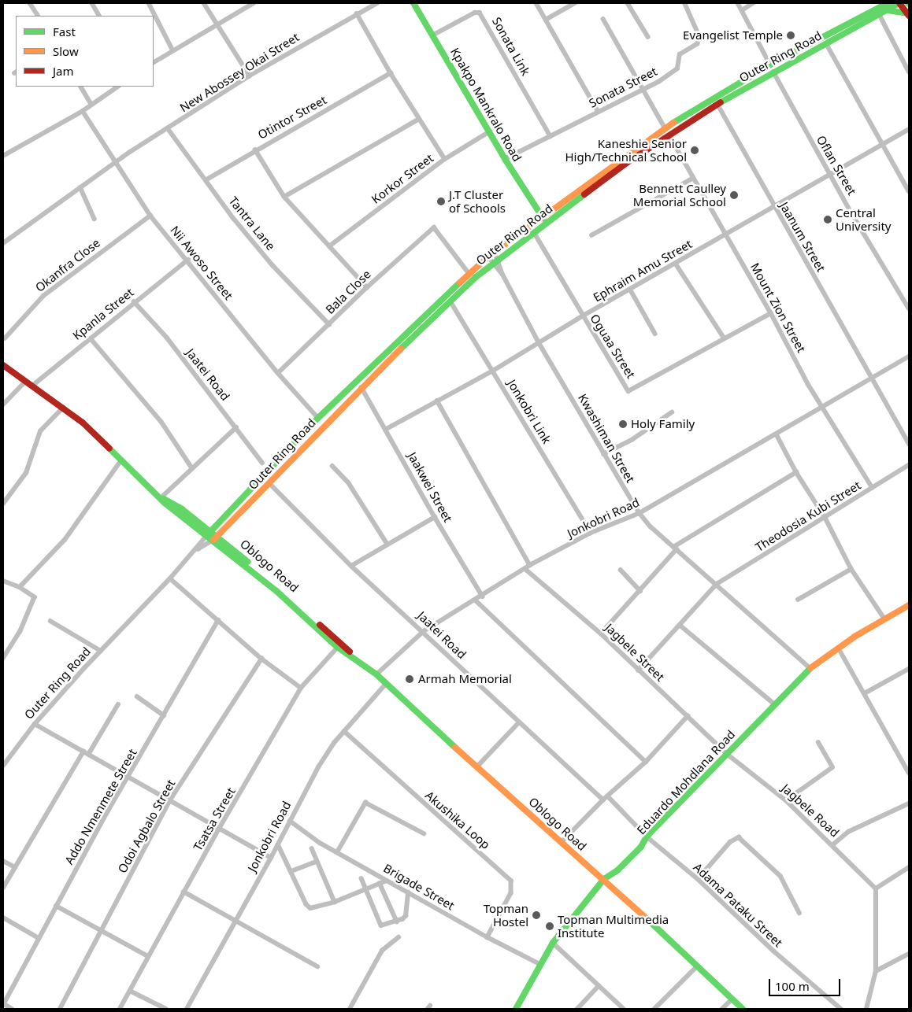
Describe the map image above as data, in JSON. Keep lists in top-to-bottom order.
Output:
{
  "streets": {
    "main road": [
      "Outer Ring Road",
      "Kpakpo Mankralo Road",
      "Oblogo Road",
      "Eduardo Mohdlana Road"
    ],
    "street": [
      "Sonata Link",
      "New Abossey Okai Street",
      "Sonata Street",
      "Otintor Street",
      "Oflan Street",
      "Korkor Street",
      "Tantra Lane",
      "Jaanum Street",
      "Nii Awoso Street",
      "Okanfra Close",
      "Ephraim Amu Street",
      "Bala Close",
      "Mount Zion Street",
      "Kpanla Street",
      "Oguaa Street",
      "Jaatei Road",
      "Jonkobri Link",
      "Kwashiman Street",
      "Jaakwei Street",
      "Theodosia Kubi Street",
      "Jonkobri Road",
      "Jagbele Street",
      "Addo Nmenmete Street",
      "Jagbele Road",
      "Tsatsa Street",
      "Akushika Loop",
      "Odoi Agbalo Street",
      "Brigade Street",
      "Adama Pataku Street"
    ]
  },
  "crossings": [
    ["Sonata Link", "Sonata Street"],
    ["Sonata Link", "Kpakpo Mankralo Road"],
    ["Outer Ring Road", "Kpakpo Mankralo Road"],
    ["Outer Ring Road", "Oflan Street"],
    ["Outer Ring Road", "Jaanum Street"],
    ["Outer Ring Road", "Nii Awoso Street"],
    ["Outer Ring Road", "Bala Close"],
    ["Outer Ring Road", "Mount Zion Street"],
    ["Outer Ring Road", "Oguaa Street"],
    ["Outer Ring Road", "Jaatei Road"],
    ["Outer Ring Road", "Jonkobri Link"],
    ["Outer Ring Road", "Kwashiman Street"],
    ["Outer Ring Road", "Jaakwei Street"],
    ["Outer Ring Road", "Oblogo Road"],
    ["New Abossey Okai Street", "Tantra Lane"],
    ["New Abossey Okai Street", "Nii Awoso Street"],
    ["Sonata Street", "Kpakpo Mankralo Road"],
    ["Kpakpo Mankralo Road", "Korkor Street"],
    ["Otintor Street", "Tantra Lane"],
    ["Oflan Street", "Ephraim Amu Street"],
    ["Tantra Lane", "Bala Close"],
    ["Jaanum Street", "Ephraim Amu Street"],
    ["Jaanum Street", "Jonkobri Road"],
    ["Nii Awoso Street", "Okanfra Close"],
    ["Nii Awoso Street", "Bala Close"],
    ["Nii Awoso Street", "Kpanla Street"],
    ["Ephraim Amu Street", "Mount Zion Street"],
    ["Ephraim Amu Street", "Oguaa Street"],
    ["Ephraim Amu Street", "Jonkobri Link"],
    ["Ephraim Amu Street", "Kwashiman Street"],
    ["Ephraim Amu Street", "Jaakwei Street"],
    ["Mount Zion Street", "Oguaa Street"],
    ["Mount Zion Street", "Theodosia Kubi Street"],
    ["Mount Zion Street", "Jonkobri Road"],
    ["Kpanla Street", "Jaatei Road"],
    ["Kpanla Street", "Oblogo Road"],
    ["Jaatei Road", "Jonkobri Road"],
    ["Jonkobri Link", "Jonkobri Road"],
    ["Kwashiman Street", "Theodosia Kubi Street"],
    ["Kwashiman Street", "Jonkobri Road"],
    ["Kwashiman Street", "Eduardo Mohdlana Road"],
    ["Jaakwei Street", "Jonkobri Road"],
    ["Theodosia Kubi Street", "Jagbele Street"],
    ["Jonkobri Road", "Oblogo Road"],
    ["Jonkobri Road", "Jagbele Street"],
    ["Jonkobri Road", "Akushika Loop"],
    ["Jonkobri Road", "Brigade Street"],
    ["Oblogo Road", "Eduardo Mohdlana Road"],
    ["Oblogo Road", "Tsatsa Street"],
    ["Jagbele Street", "Eduardo Mohdlana Road"],
    ["Jagbele Street", "Jagbele Road"],
    ["Eduardo Mohdlana Road", "Jagbele Road"],
    ["Eduardo Mohdlana Road", "Brigade Street"],
    ["Eduardo Mohdlana Road", "Adama Pataku Street"],
    ["Akushika Loop", "Brigade Street"]
  ],
  "places": [
    "Evangelist Temple",
    "Kaneshie Senior High/Technical School",
    "Bennett Caulley Memorial School",
    "J.T Cluster of Schools",
    "Central University",
    "Holy Family",
    "Armah Memorial",
    "Topman Hostel",
    "Topman Multimedia Institute"
  ],
  "legend": ["Fast", "Slow", "Jam"],
  "scale_bar": "100 m"
}
